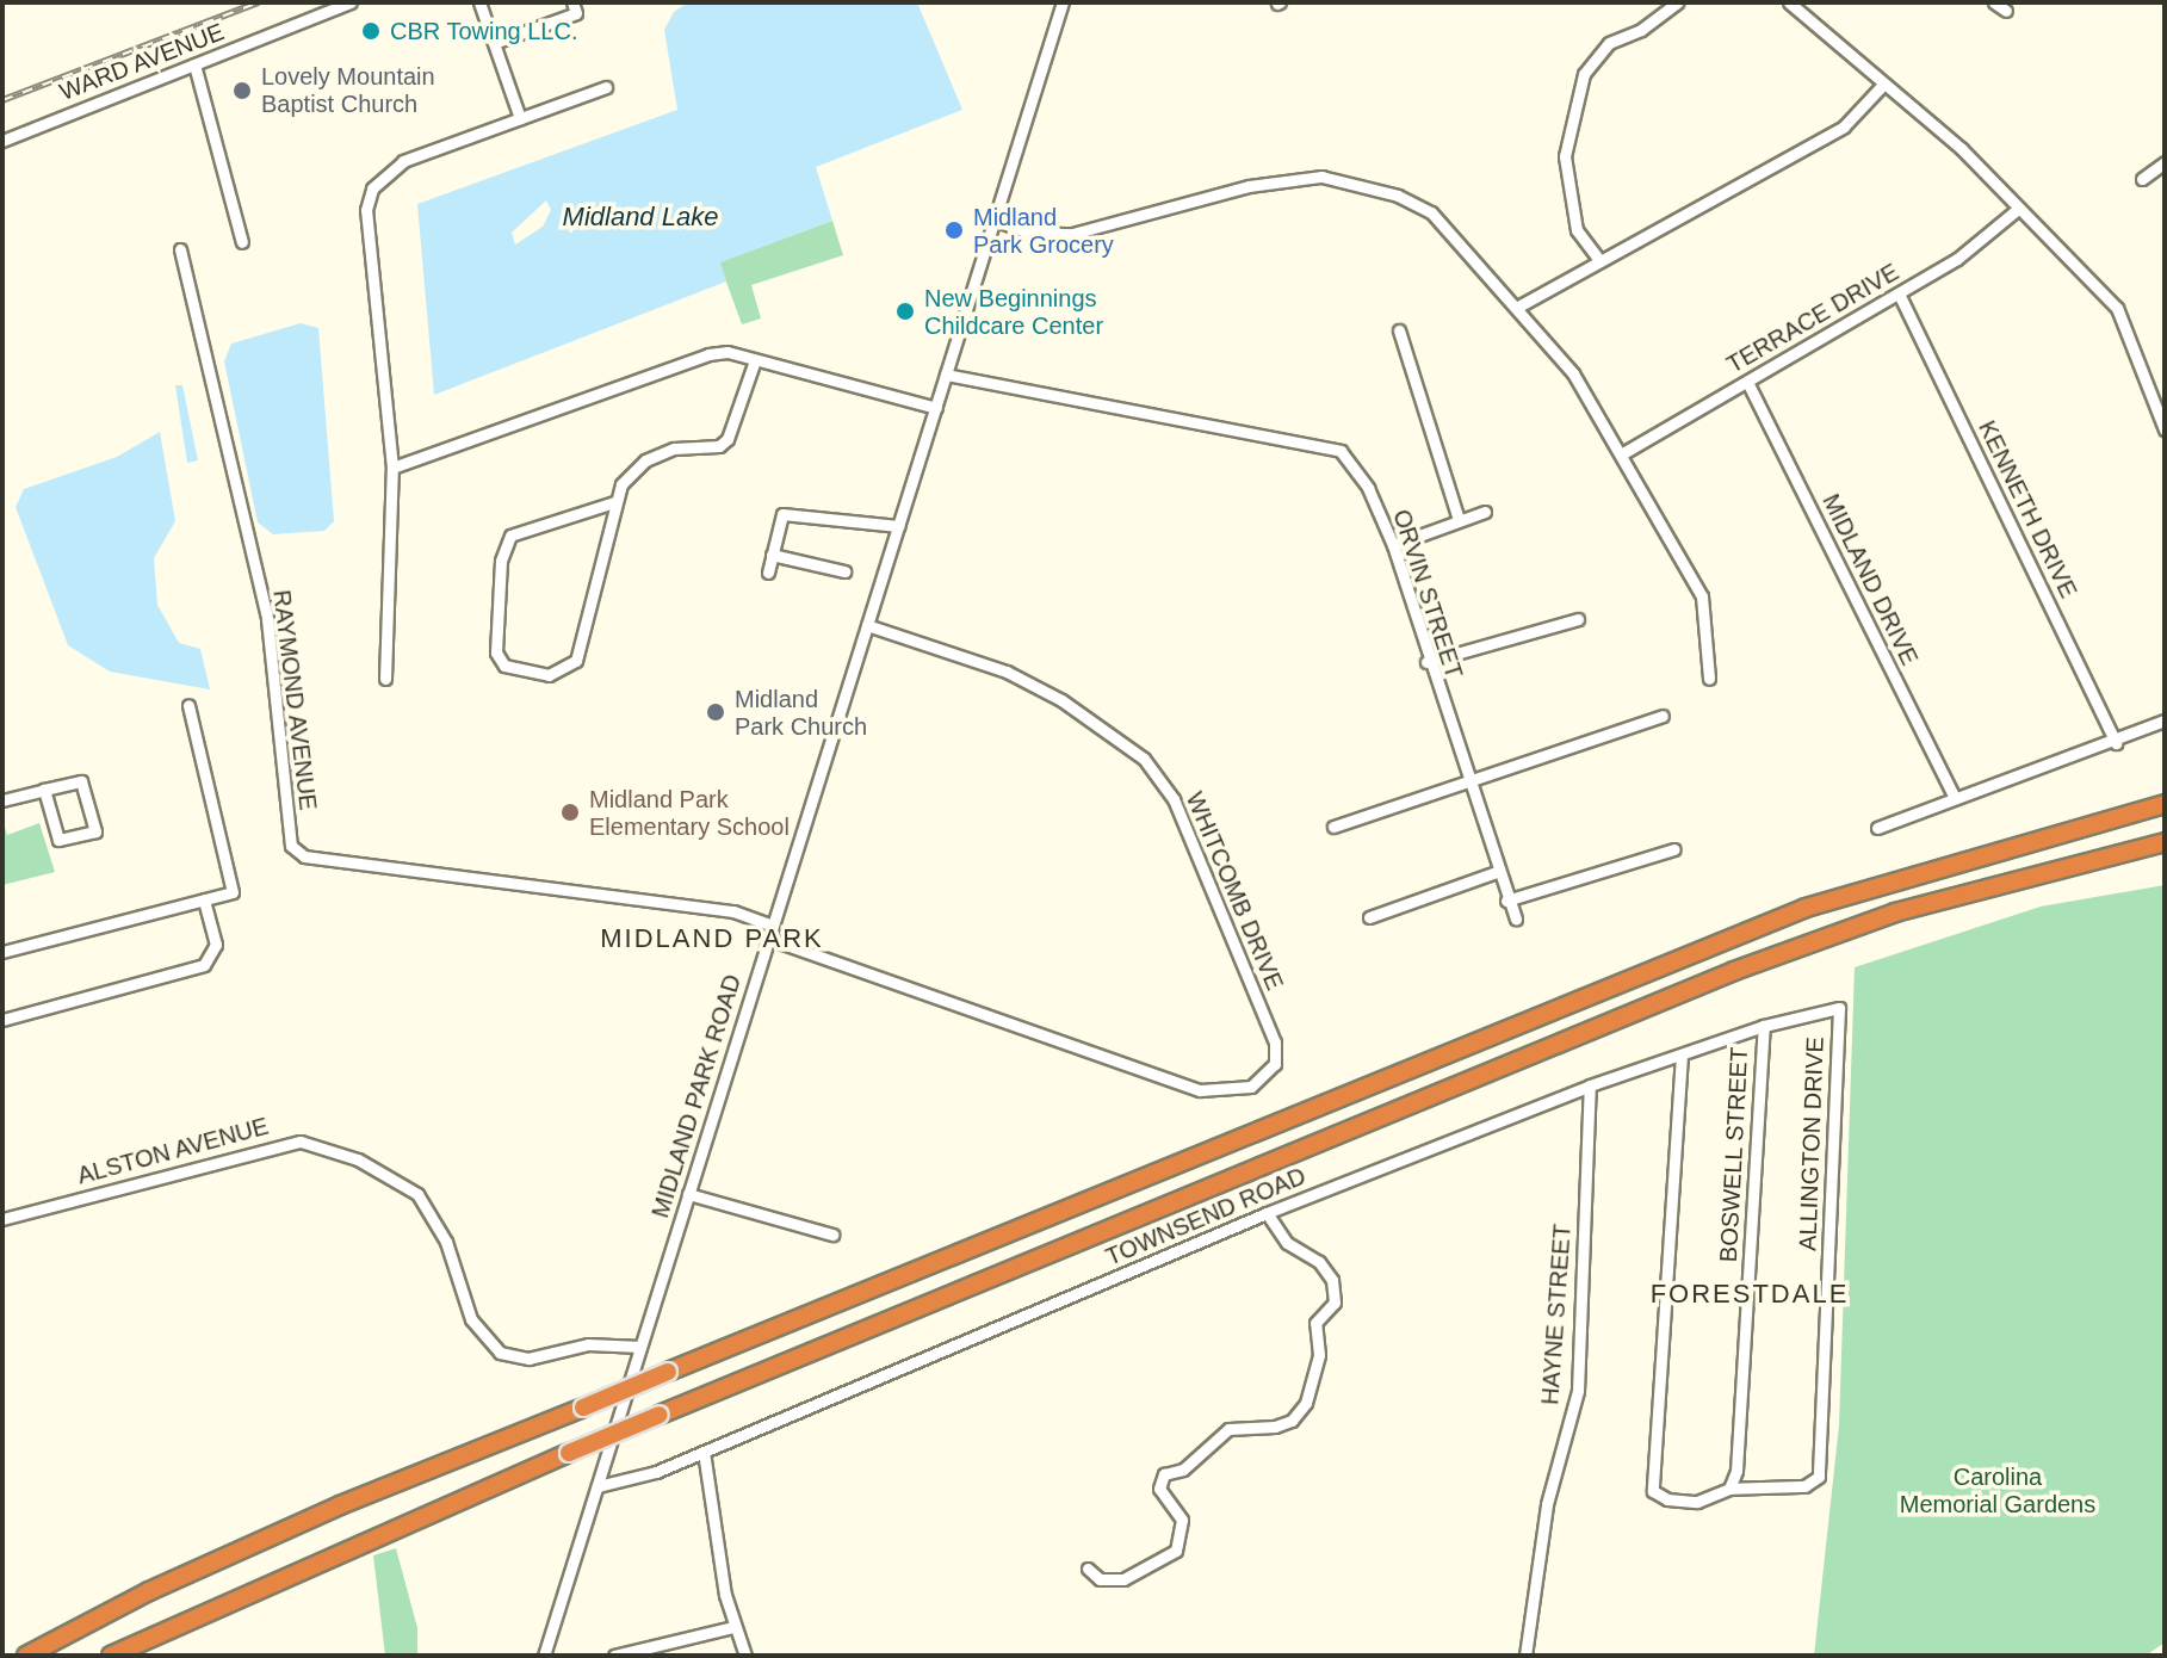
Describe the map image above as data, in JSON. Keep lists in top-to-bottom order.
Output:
{
  "streets": {
    "street": [
      "WARD AVENUE",
      "TERRACE DRIVE",
      "KENNETH DRIVE",
      "MIDLAND DRIVE",
      "ORVIN STREET",
      "RAYMOND AVENUE",
      "WHITCOMB DRIVE",
      "MIDLAND PARK ROAD",
      "ALLINGTON DRIVE",
      "ALSTON AVENUE",
      "BOSWELL STREET",
      "TOWNSEND ROAD",
      "HAYNE STREET"
    ]
  },
  "crossings": [
    ["TERRACE DRIVE", "KENNETH DRIVE"],
    ["TERRACE DRIVE", "MIDLAND DRIVE"],
    ["ORVIN STREET", "MIDLAND PARK ROAD"],
    ["RAYMOND AVENUE", "MIDLAND PARK ROAD"],
    ["WHITCOMB DRIVE", "MIDLAND PARK ROAD"],
    ["MIDLAND PARK ROAD", "ALSTON AVENUE"],
    ["MIDLAND PARK ROAD", "TOWNSEND ROAD"],
    ["ALLINGTON DRIVE", "BOSWELL STREET"],
    ["ALLINGTON DRIVE", "TOWNSEND ROAD"],
    ["BOSWELL STREET", "TOWNSEND ROAD"],
    ["TOWNSEND ROAD", "HAYNE STREET"]
  ],
  "districts": ["MIDLAND PARK", "FORESTDALE"],
  "water": ["Midland Lake"],
  "parks": ["Carolina Memorial Gardens"],
  "places": [
    "CBR Towing LLC.",
    "Lovely Mountain Baptist Church",
    "Midland Park Grocery",
    "New Beginnings Childcare Center",
    "Midland Park Church",
    "Midland Park Elementary School"
  ]
}
